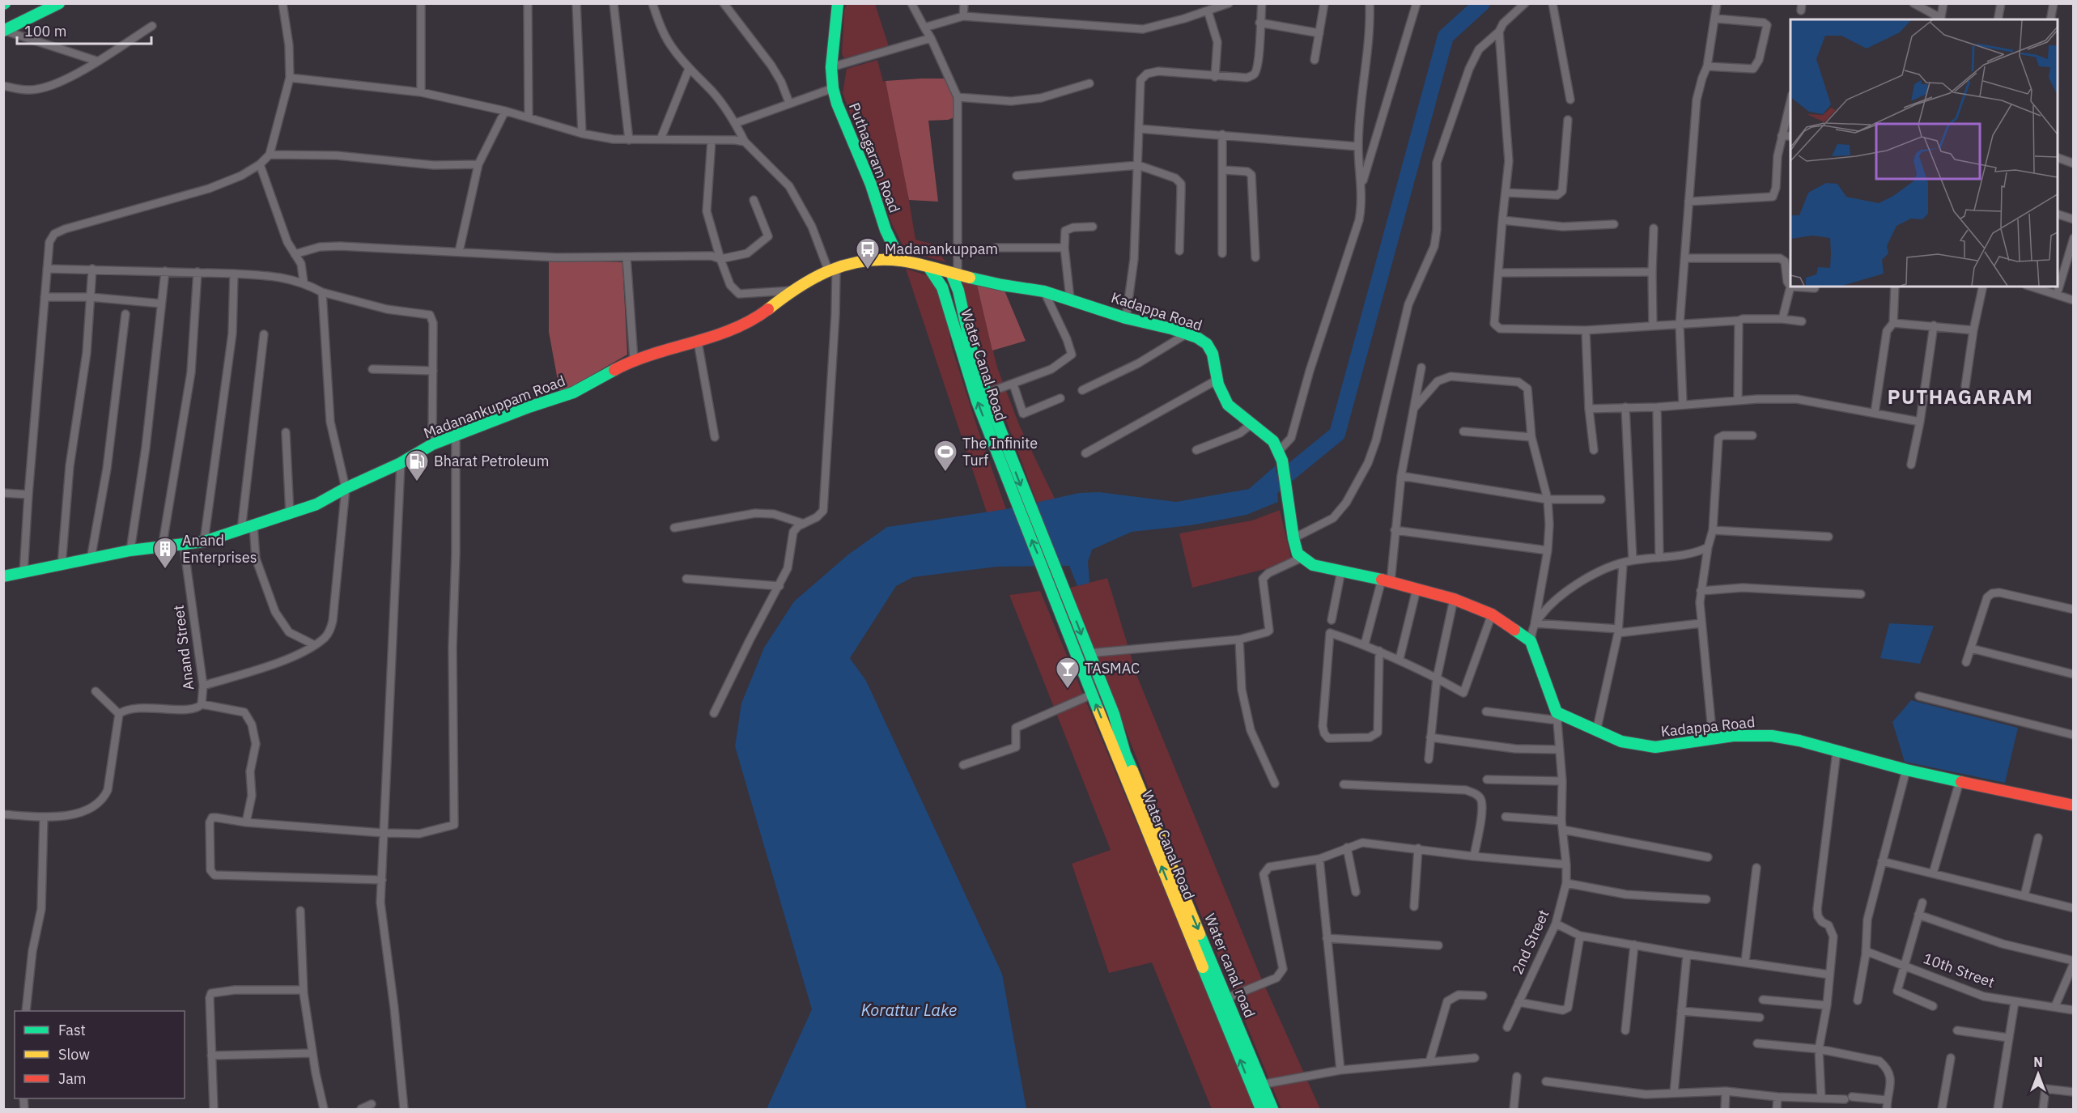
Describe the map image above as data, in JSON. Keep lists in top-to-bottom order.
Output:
{
  "streets": {
    "main road": [
      "Puthagaram Road",
      "Kadappa Road",
      "Water Canal Road",
      "Madanankuppam Road",
      "Water canal road"
    ],
    "street": ["Anand Street", "2nd Street", "10th Street"]
  },
  "crossings": [
    ["Puthagaram Road", "Madanankuppam Road"],
    ["Kadappa Road", "Water Canal Road"],
    ["Kadappa Road", "2nd Street"],
    ["Water Canal Road", "Water canal road"],
    ["Madanankuppam Road", "Anand Street"]
  ],
  "one_way": ["Water canal road"],
  "districts": ["PUTHAGARAM"],
  "water": ["Korattur Lake"],
  "places": {
    "bus stop": ["Madanankuppam"],
    "sports": ["The Infinite Turf"],
    "fuel station": ["Bharat Petroleum"],
    "building": ["Anand Enterprises"],
    "bar": ["TASMAC"]
  },
  "legend": ["Fast", "Slow", "Jam"],
  "scale_bar": "100 m",
  "north": "top"
}
